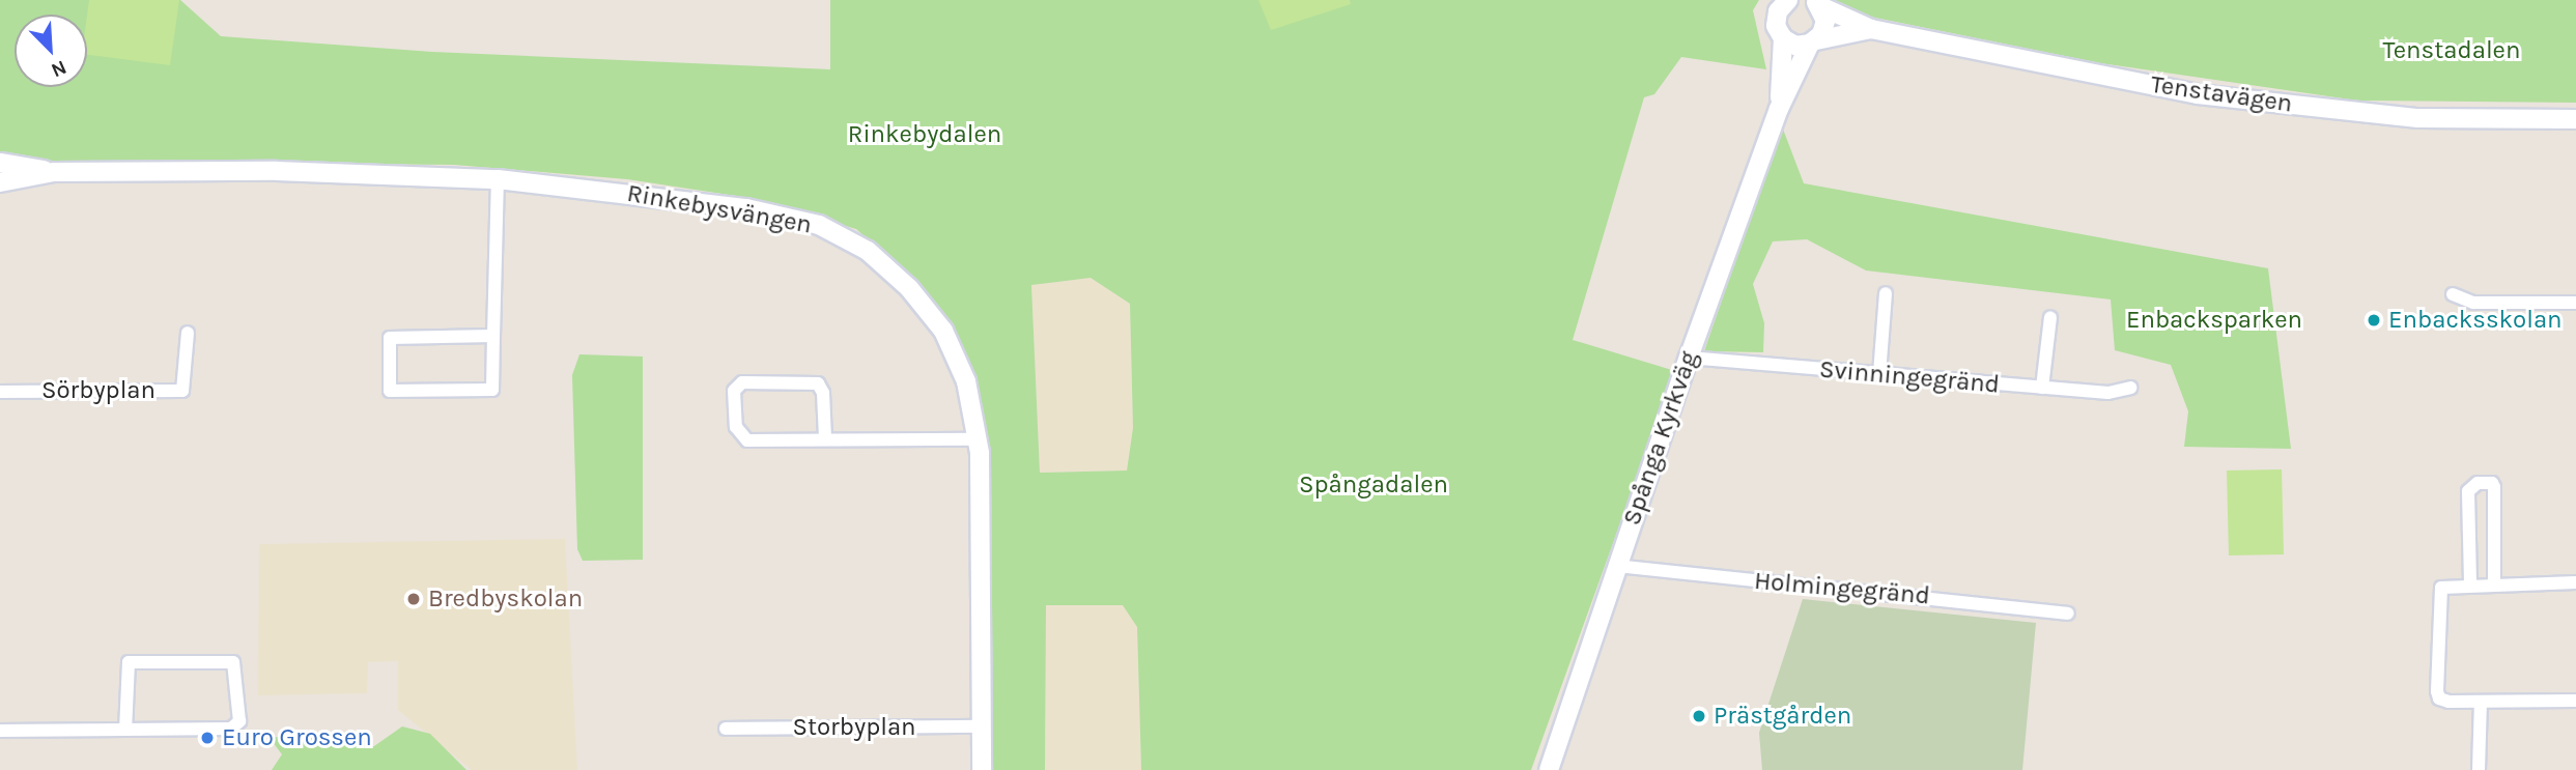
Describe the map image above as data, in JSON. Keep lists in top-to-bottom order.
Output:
{
  "streets": {
    "street": [
      "Tenstavägen",
      "Rinkebysvängen",
      "Svinningegränd",
      "Sörbyplan",
      "Spånga Kyrkväg",
      "Holmingegränd",
      "Storbyplan"
    ]
  },
  "crossings": [
    ["Tenstavägen", "Spånga Kyrkväg"],
    ["Rinkebysvängen", "Storbyplan"],
    ["Svinningegränd", "Spånga Kyrkväg"],
    ["Spånga Kyrkväg", "Holmingegränd"]
  ],
  "parks": [
    "Tenstadalen",
    "Rinkebydalen",
    "Enbacksparken",
    "Spångadalen"
  ],
  "places": [
    "Enbacksskolan",
    "Bredbyskolan",
    "Prästgården",
    "Euro Grossen"
  ],
  "north": "bottom right"
}
